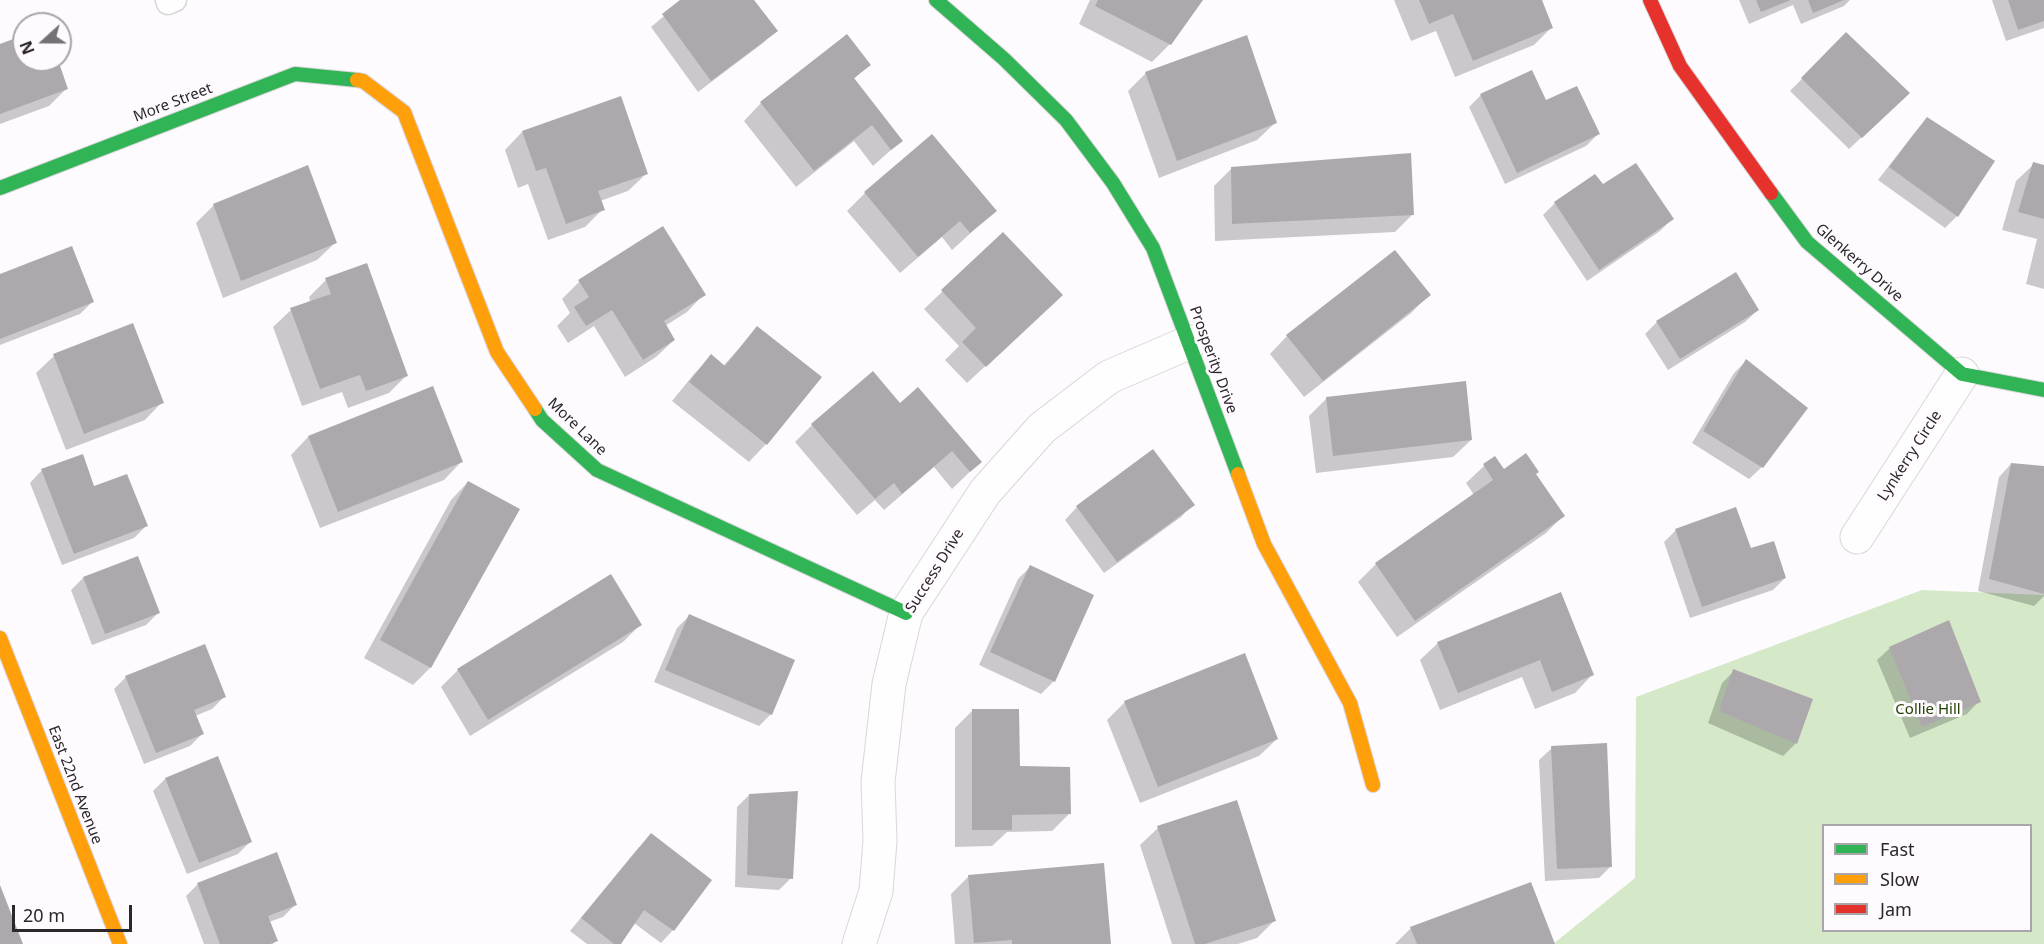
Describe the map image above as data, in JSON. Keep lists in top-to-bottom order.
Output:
{
  "streets": {
    "street": [
      "More Street",
      "Glenkerry Drive",
      "Prosperity Drive",
      "More Lane",
      "Lynkerry Circle",
      "Success Drive",
      "East 22nd Avenue"
    ]
  },
  "crossings": [
    ["More Street", "More Lane"],
    ["Glenkerry Drive", "Lynkerry Circle"],
    ["Prosperity Drive", "Success Drive"],
    ["More Lane", "Success Drive"]
  ],
  "parks": ["Collie Hill"],
  "legend": ["Fast", "Slow", "Jam"],
  "scale_bar": "20 m",
  "north": "left"
}
